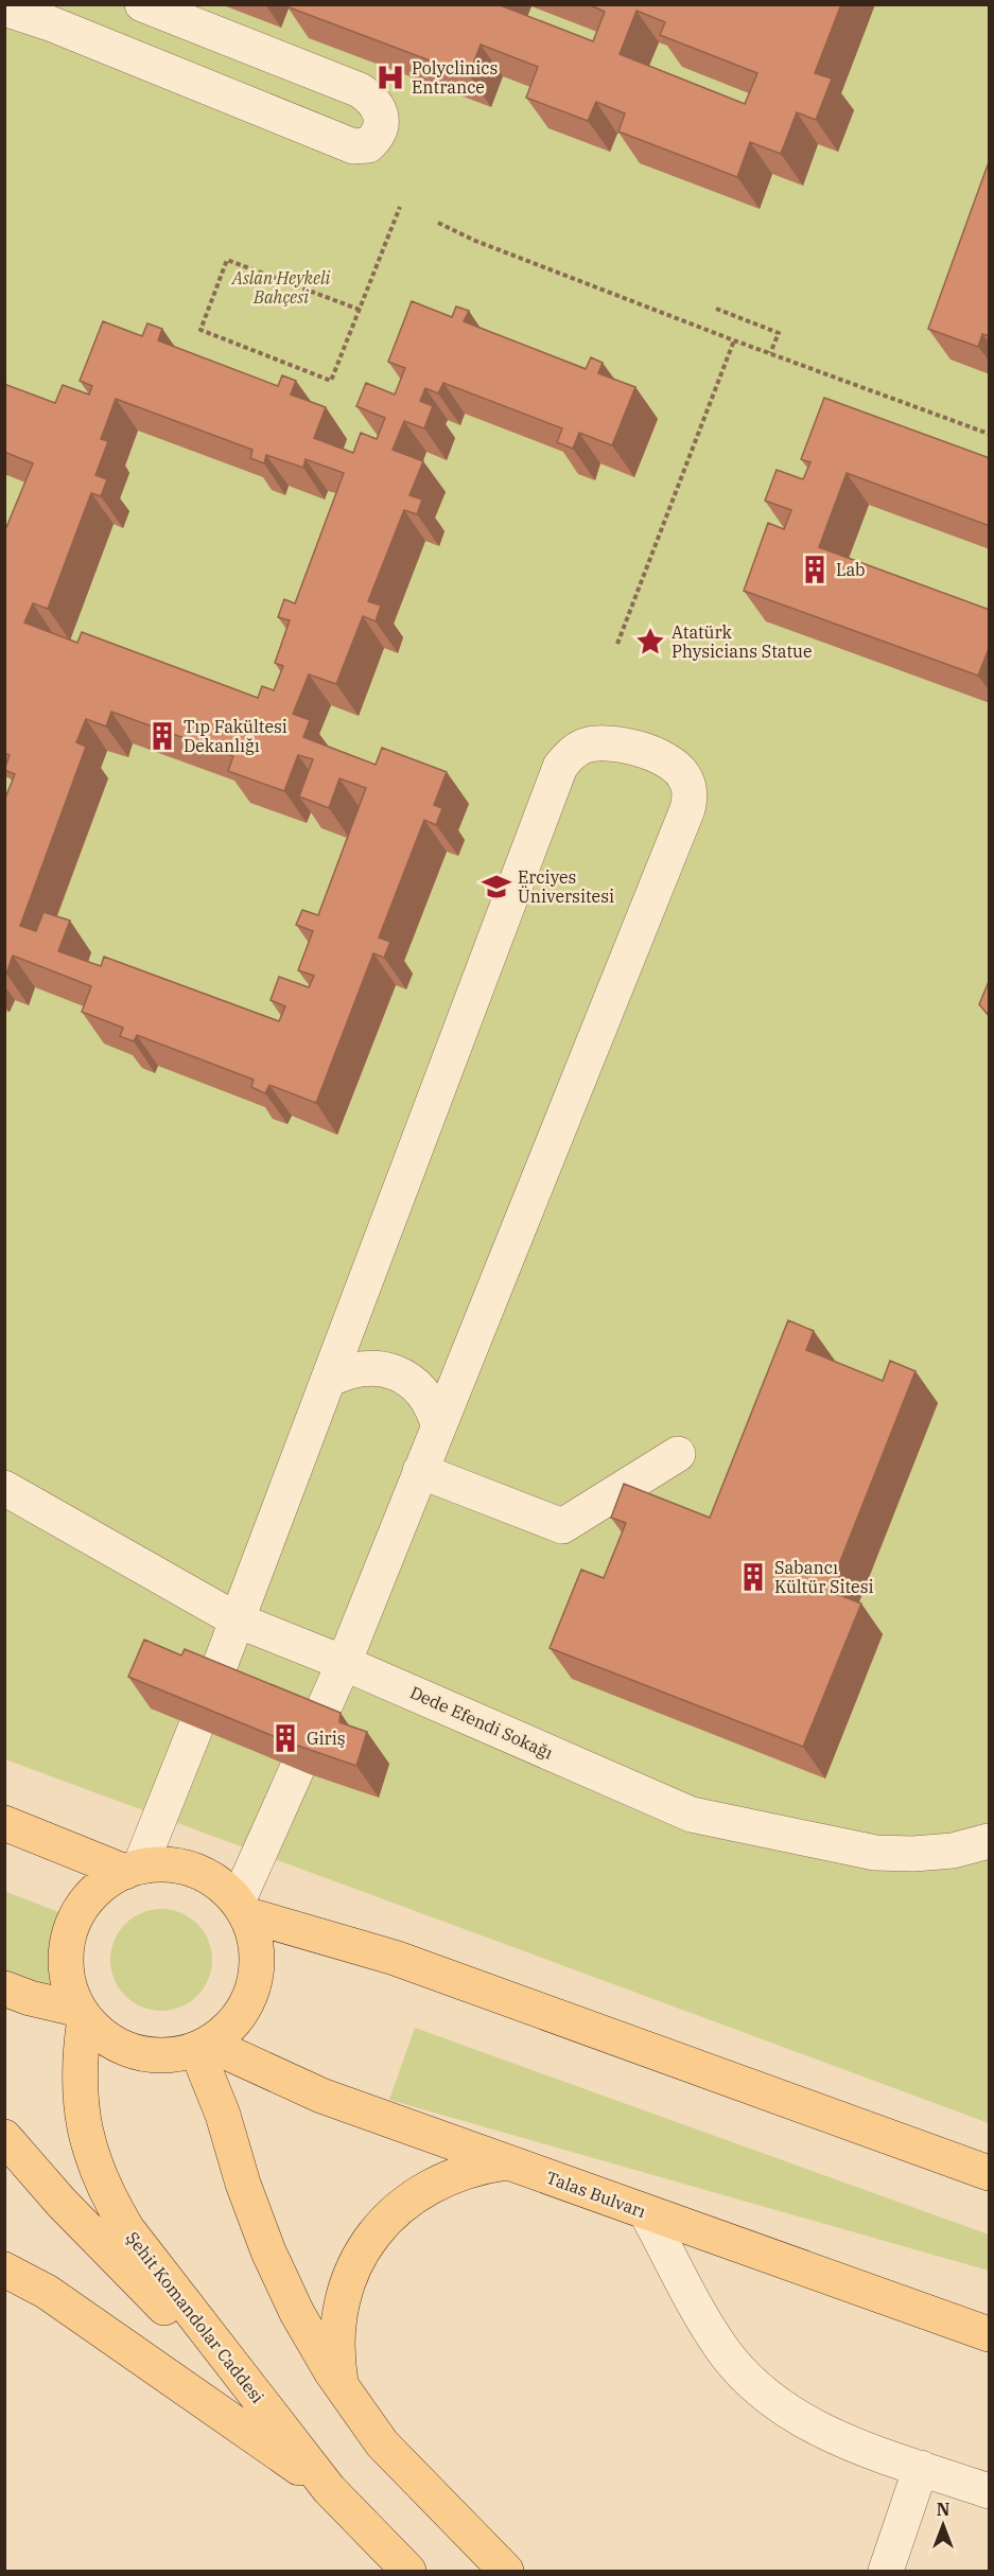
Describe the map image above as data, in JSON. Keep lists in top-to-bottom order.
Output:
{
  "streets": {
    "main road": ["Talas Bulvarı", "Şehit Komandolar Caddesi"],
    "street": ["Dede Efendi Sokağı"]
  },
  "crossings": [
    ["Talas Bulvarı", "Şehit Komandolar Caddesi"]
  ],
  "parks": ["Aslan Heykeli Bahçesi"],
  "places": {
    "hospital": ["Polyclinics Entrance"],
    "building": [
      "Lab",
      "Tıp Fakültesi Dekanlığı",
      "Sabancı Kültür Sitesi",
      "Giriş"
    ],
    "place": ["Atatürk Physicians Statue"],
    "school or university": ["Erciyes Üniversitesi"]
  },
  "north": "top"
}
